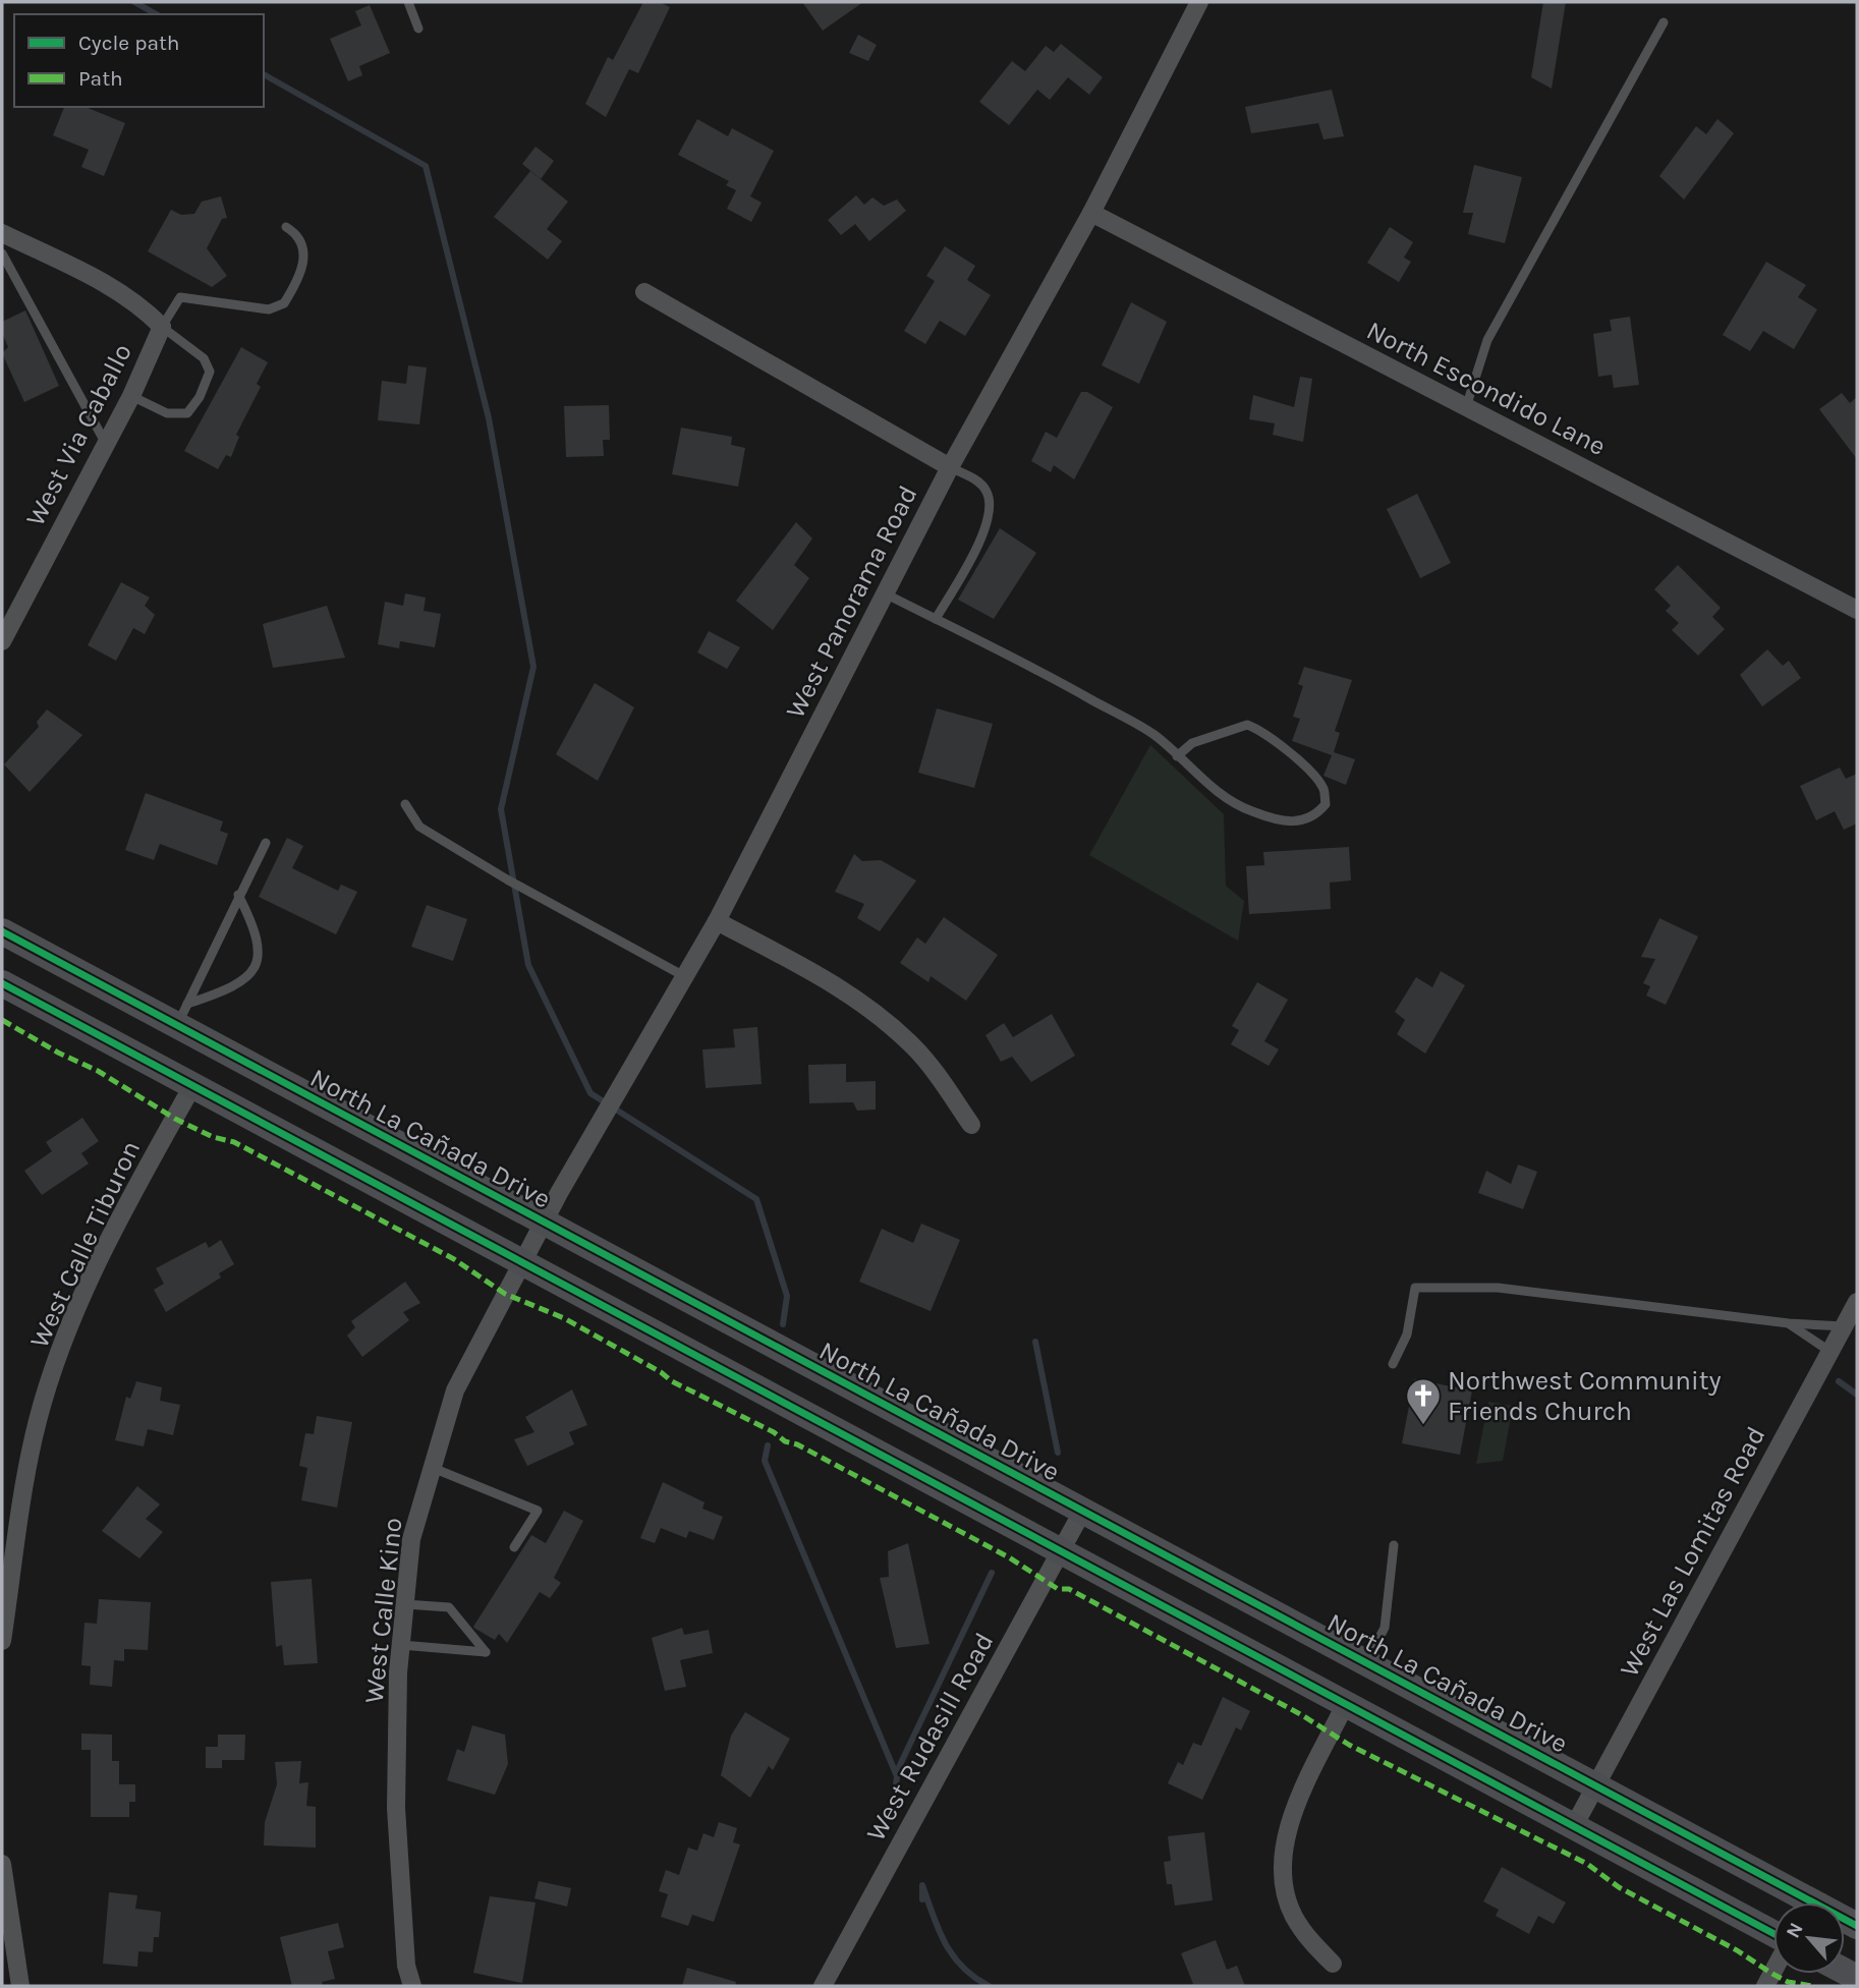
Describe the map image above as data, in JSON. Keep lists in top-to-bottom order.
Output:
{
  "streets": {
    "main road": ["North La Cañada Drive"],
    "street": [
      "North Escondido Lane",
      "West Via Caballo",
      "West Panorama Road",
      "West Calle Tiburon",
      "West Las Lomitas Road",
      "West Calle Kino",
      "West Rudasill Road"
    ]
  },
  "crossings": [
    ["North Escondido Lane", "West Panorama Road"],
    ["West Panorama Road", "North La Cañada Drive"],
    ["West Panorama Road", "West Calle Kino"],
    ["North La Cañada Drive", "West Las Lomitas Road"],
    ["North La Cañada Drive", "West Calle Kino"],
    ["North La Cañada Drive", "West Rudasill Road"]
  ],
  "places": {
    "church": ["Northwest Community Friends Church"]
  },
  "legend": ["Cycle path", "Path"],
  "north": "top left"
}
